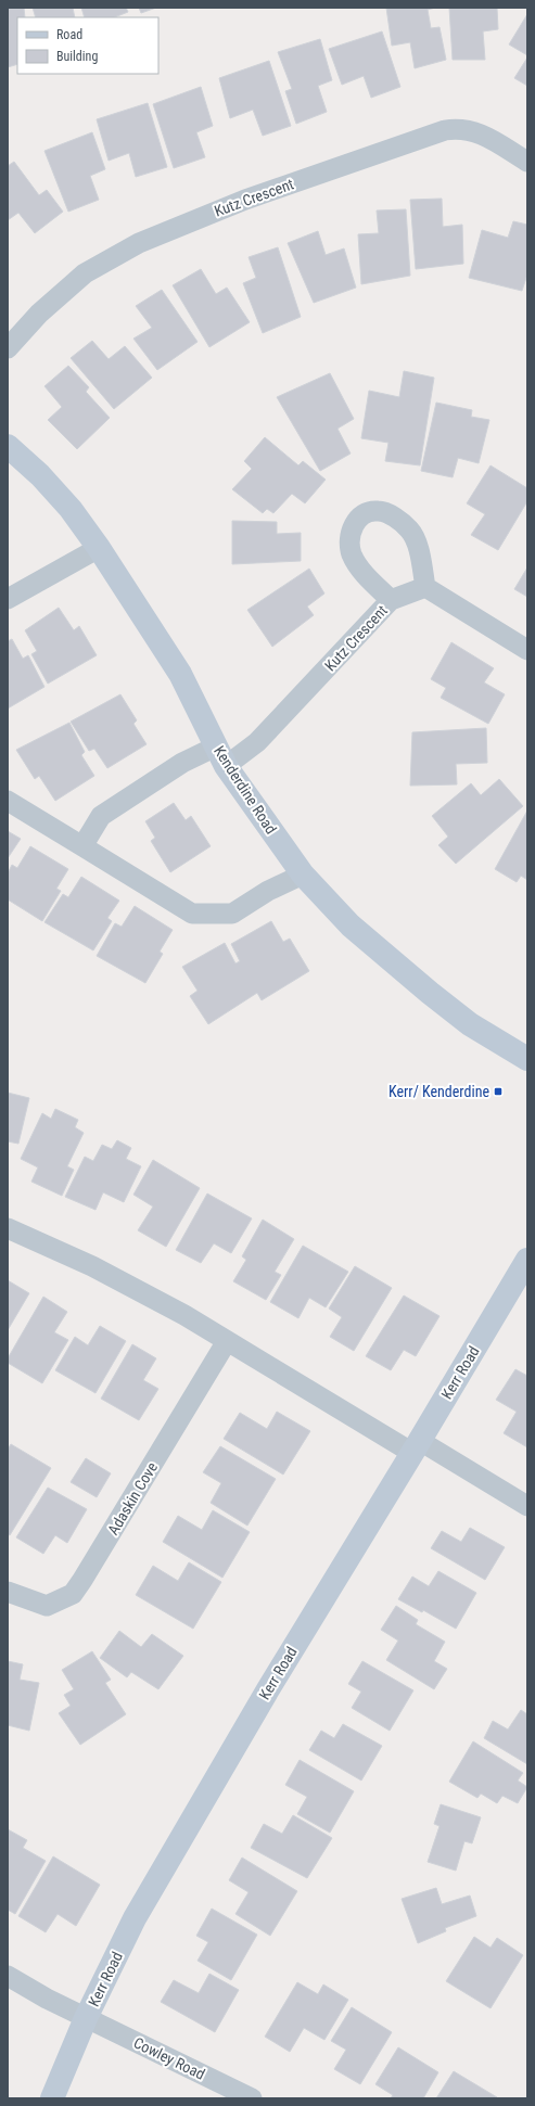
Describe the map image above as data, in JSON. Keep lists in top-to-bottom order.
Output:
{
  "streets": {
    "street": [
      "Kutz Crescent",
      "Kenderdine Road",
      "Kerr Road",
      "Adaskin Cove",
      "Cowley Road"
    ]
  },
  "crossings": [
    ["Kutz Crescent", "Kenderdine Road"],
    ["Kerr Road", "Cowley Road"]
  ],
  "places": {
    "transit": ["Kerr/ Kenderdine"]
  },
  "legend": ["Road", "Building"]
}
